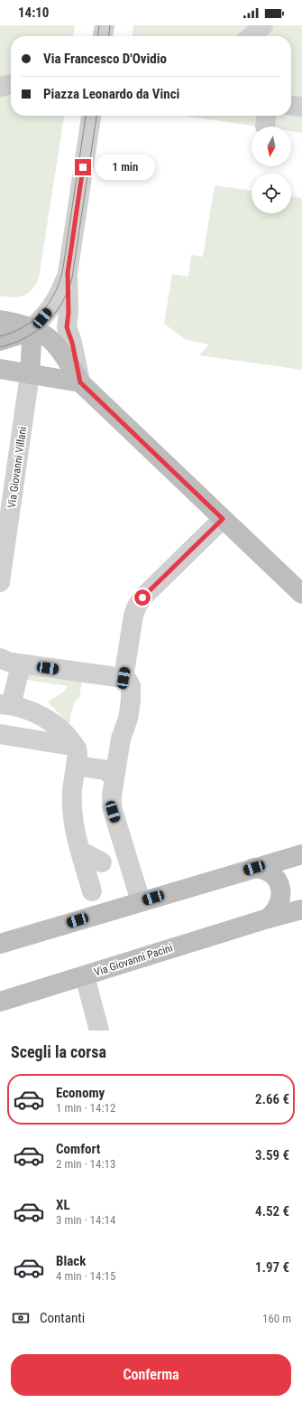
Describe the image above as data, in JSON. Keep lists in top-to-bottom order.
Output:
{
  "streets": {
    "street": ["Via Giovanni Villani", "Via Giovanni Pacini"]
  },
  "north": "bottom",
  "page": {
    "status": "14:10",
    "banner": ["Via Francesco D'Ovidio", "Piazza Leonardo da Vinci"],
    "bubble": "1 min",
    "heading": "Scegli la corsa",
    "list": [
      {
        "name": "Economy",
        "note": "1 min · 14:12",
        "value": "2.66 €"
      },
      {
        "name": "Comfort",
        "note": "2 min · 14:13",
        "value": "3.59 €"
      },
      {
        "name": "XL",
        "note": "3 min · 14:14",
        "value": "4.52 €"
      },
      {
        "name": "Black",
        "note": "4 min · 14:15",
        "value": "1.97 €"
      }
    ],
    "pay": ["Contanti", "160 m"],
    "buttons": "Conferma"
  }
}
